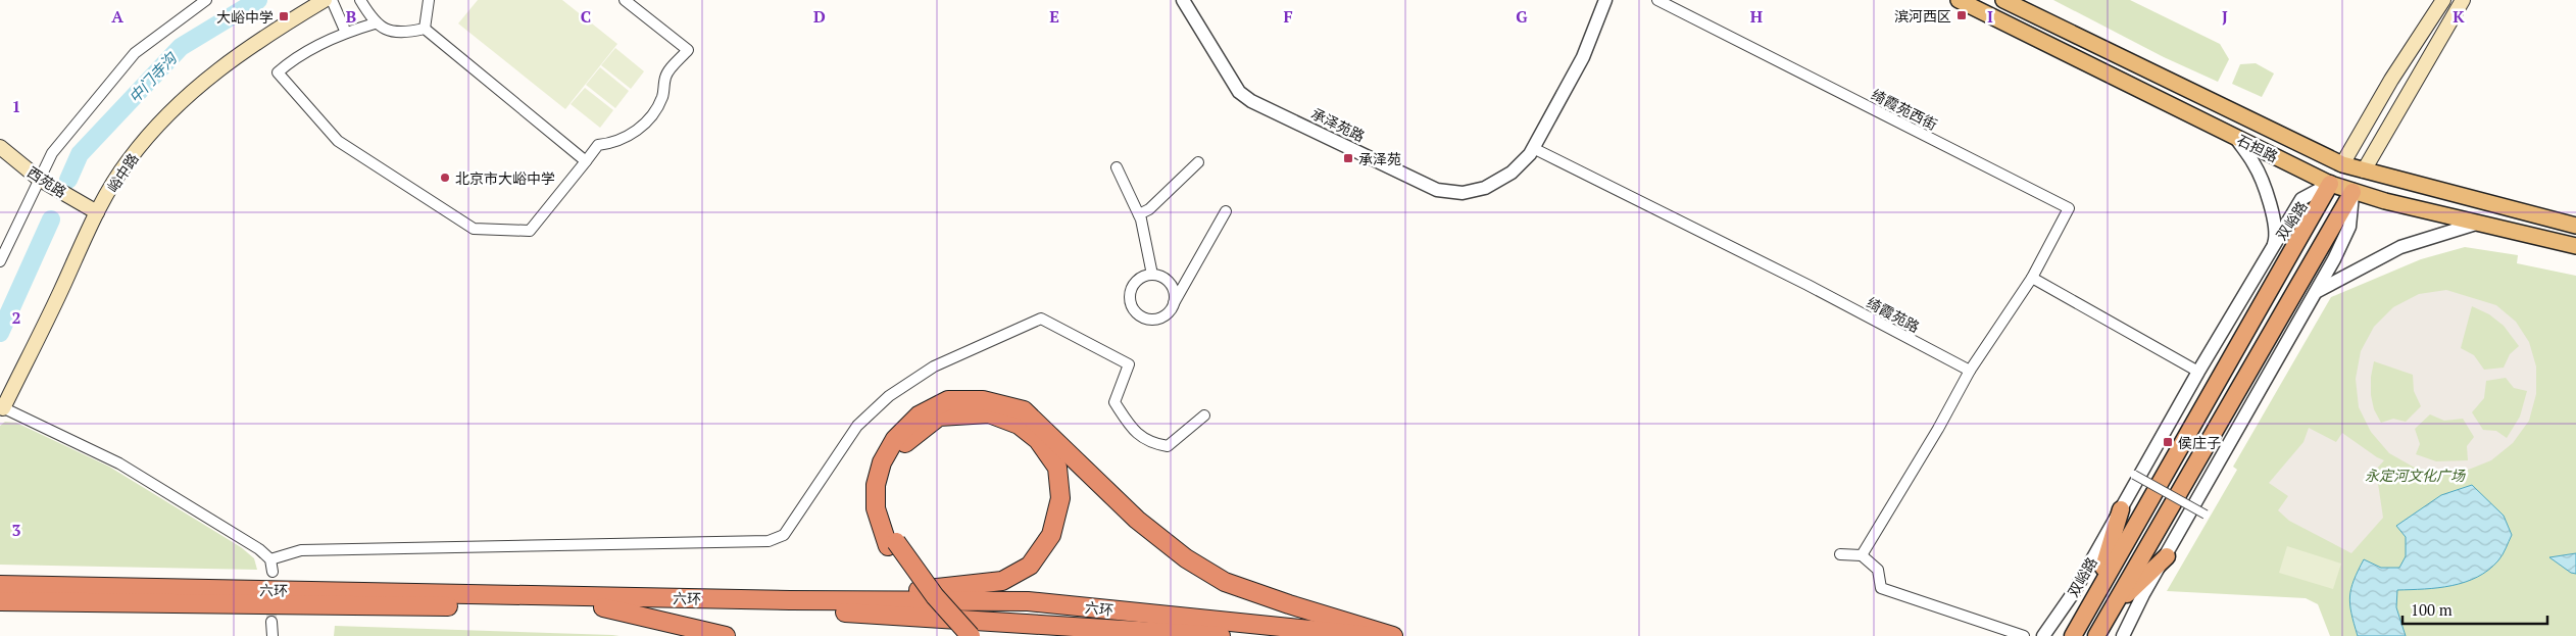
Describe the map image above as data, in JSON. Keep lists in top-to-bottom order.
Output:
{
  "streets": {
    "highway": ["双峪路", "六环"],
    "main road": ["石担路", "峪中路", "西苑路"],
    "street": ["绮霞苑西街", "承泽苑路", "绮霞苑路"]
  },
  "crossings": [
    ["承泽苑路", "绮霞苑路"],
    ["石担路", "双峪路"],
    ["峪中路", "西苑路"]
  ],
  "water": ["中门寺沟"],
  "parks": ["永定河文化广场"],
  "places": {
    "transit": [
      "滨河西区",
      "大峪中学",
      "承泽苑",
      "侯庄子"
    ],
    "other": ["北京市大峪中学"]
  },
  "scale_bar": "100 m",
  "grid": {
    "columns": [
      "A",
      "B",
      "C",
      "D",
      "E",
      "F",
      "G",
      "H",
      "I",
      "J",
      "K"
    ],
    "rows": ["1", "2", "3"]
  }
}
